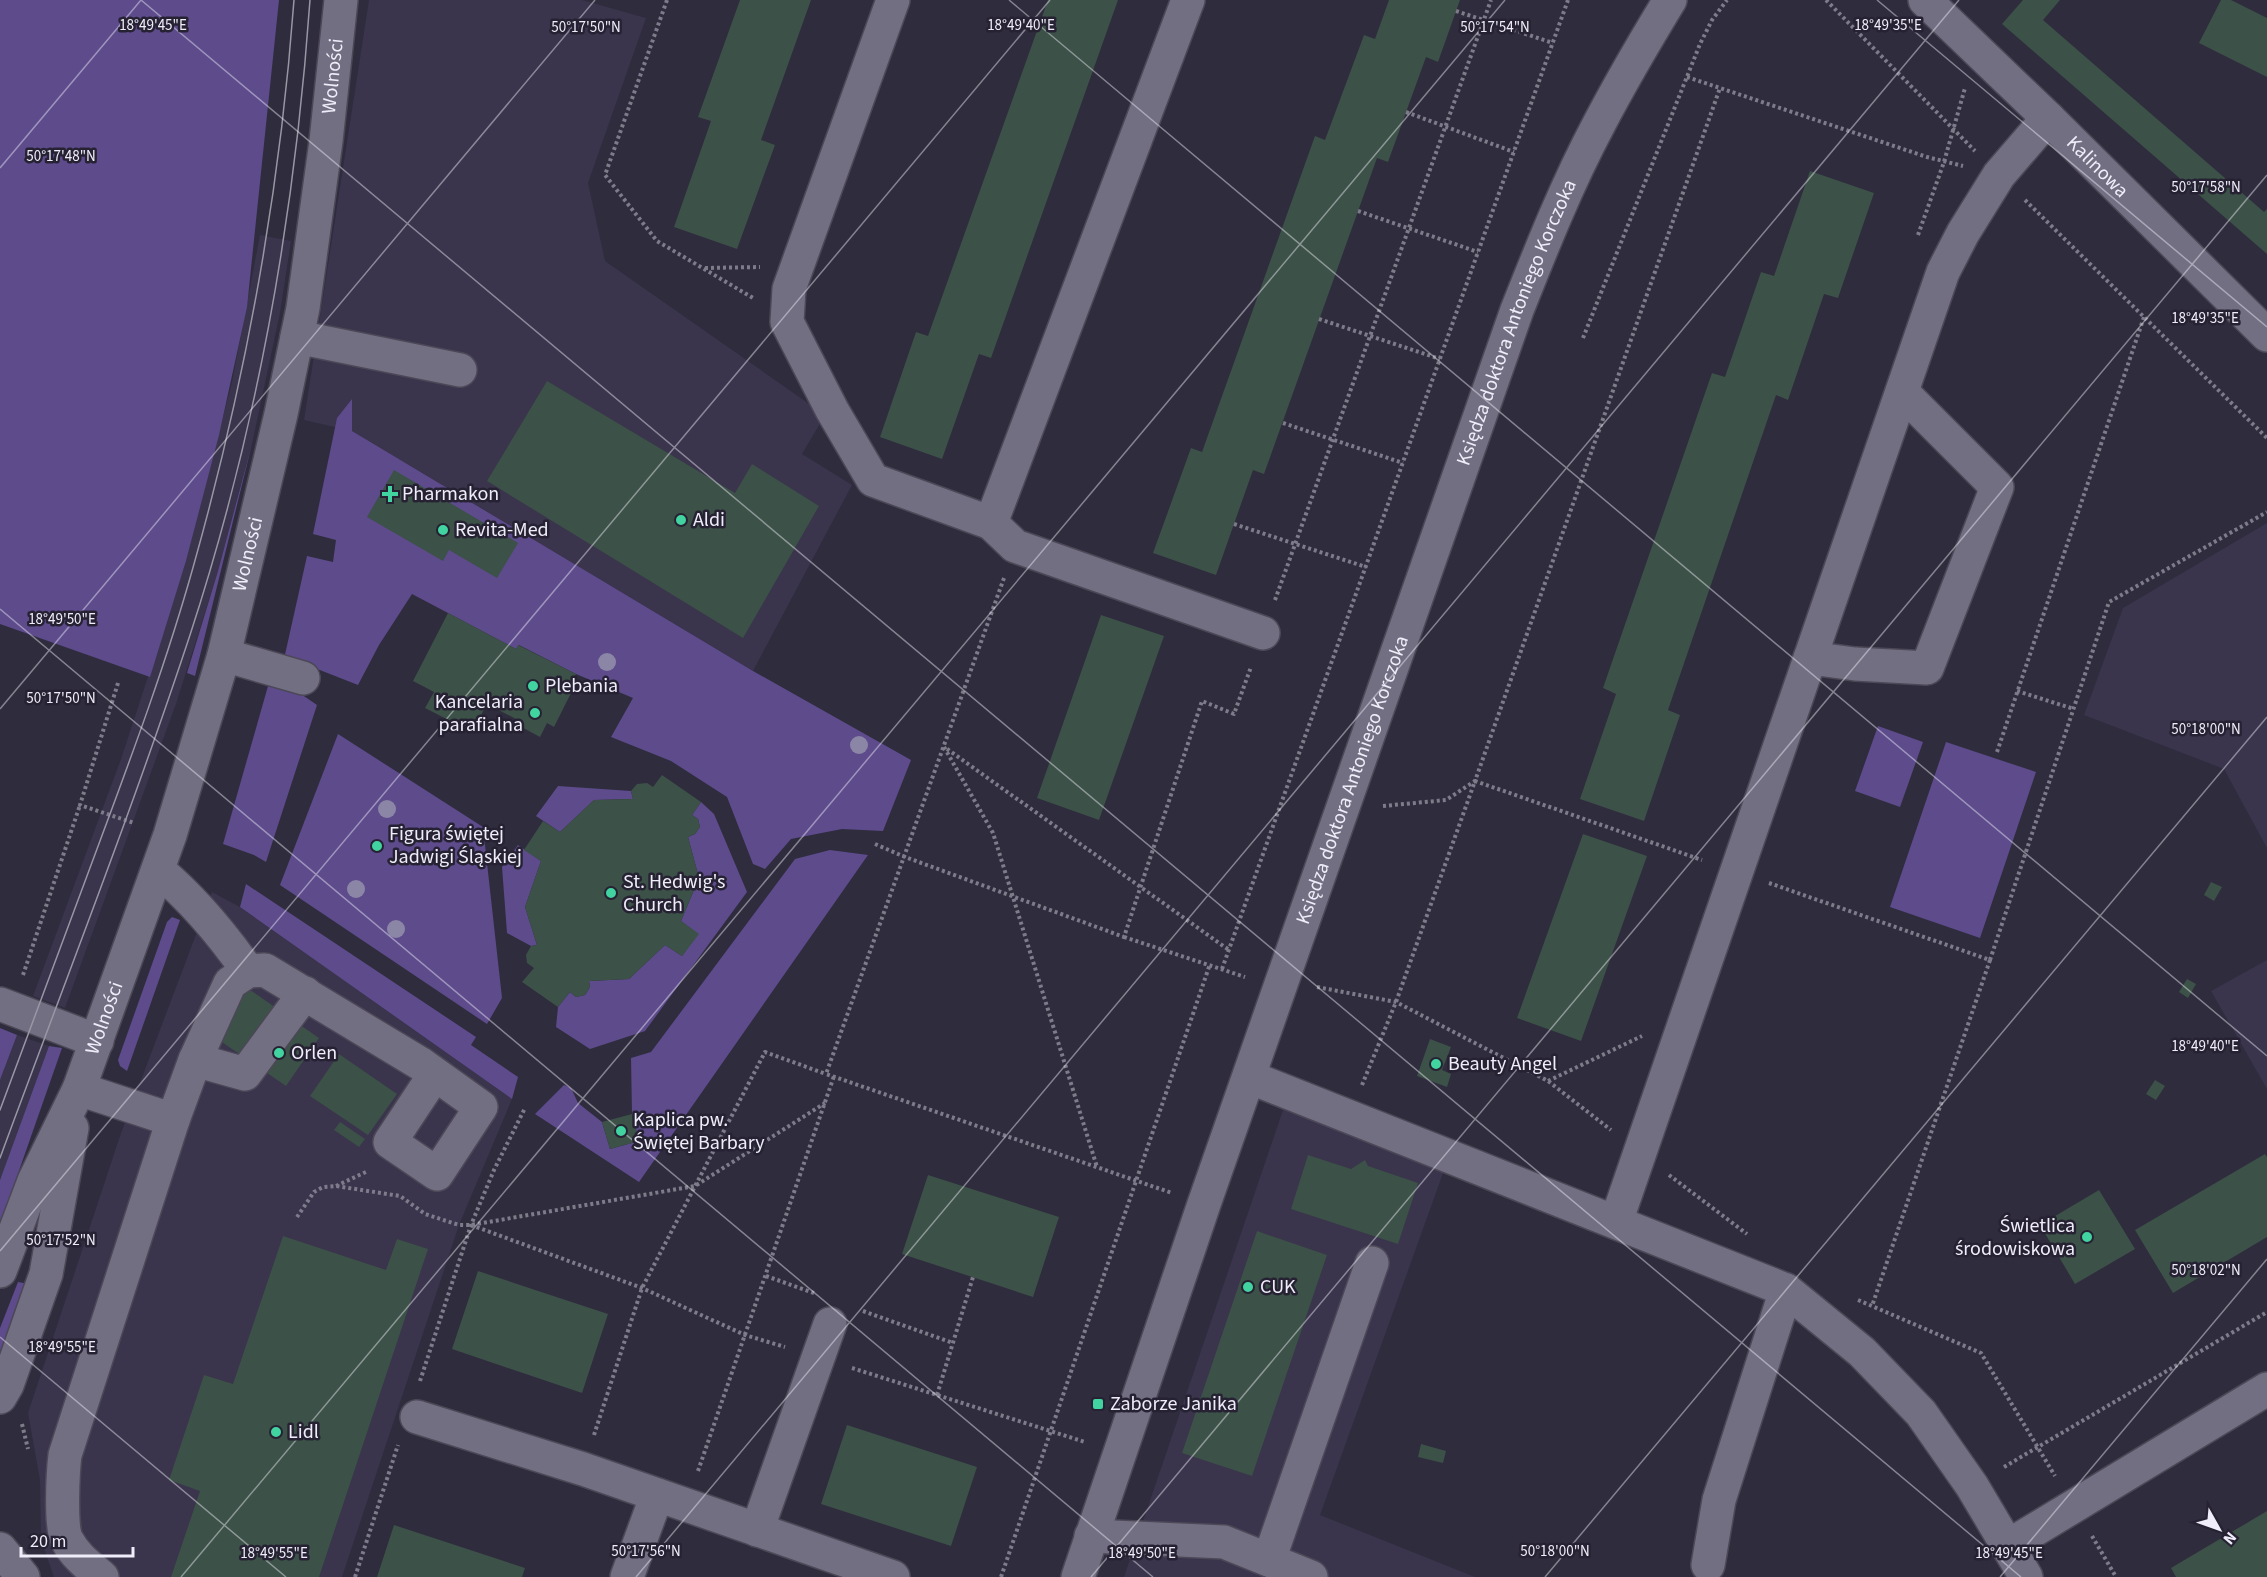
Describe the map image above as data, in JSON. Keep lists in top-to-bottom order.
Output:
{
  "streets": {
    "street": ["Wolności", "Kalinowa", "Księdza doktora Antoniego Korczoka"]
  },
  "places": {
    "health": ["Pharmakon"],
    "other": [
      "Aldi",
      "Revita-Med",
      "Plebania",
      "Kancelaria parafialna",
      "Figura świętej Jadwigi Śląskiej",
      "St. Hedwig's Church",
      "Orlen",
      "Beauty Angel",
      "Kaplica pw. Świętej Barbary",
      "Świetlica środowiskowa",
      "CUK",
      "Lidl"
    ],
    "transit": ["Zaborze Janika"]
  },
  "scale_bar": "20 m",
  "north": "bottom right",
  "coordinates": [
    "18°49'45\"E",
    "18°49'40\"E",
    "18°49'35\"E",
    "50°17'50\"N",
    "50°17'54\"N",
    "50°17'48\"N",
    "50°17'58\"N",
    "18°49'50\"E",
    "50°18'00\"N",
    "50°17'52\"N",
    "50°18'02\"N",
    "18°49'55\"E",
    "50°17'56\"N"
  ]
}
